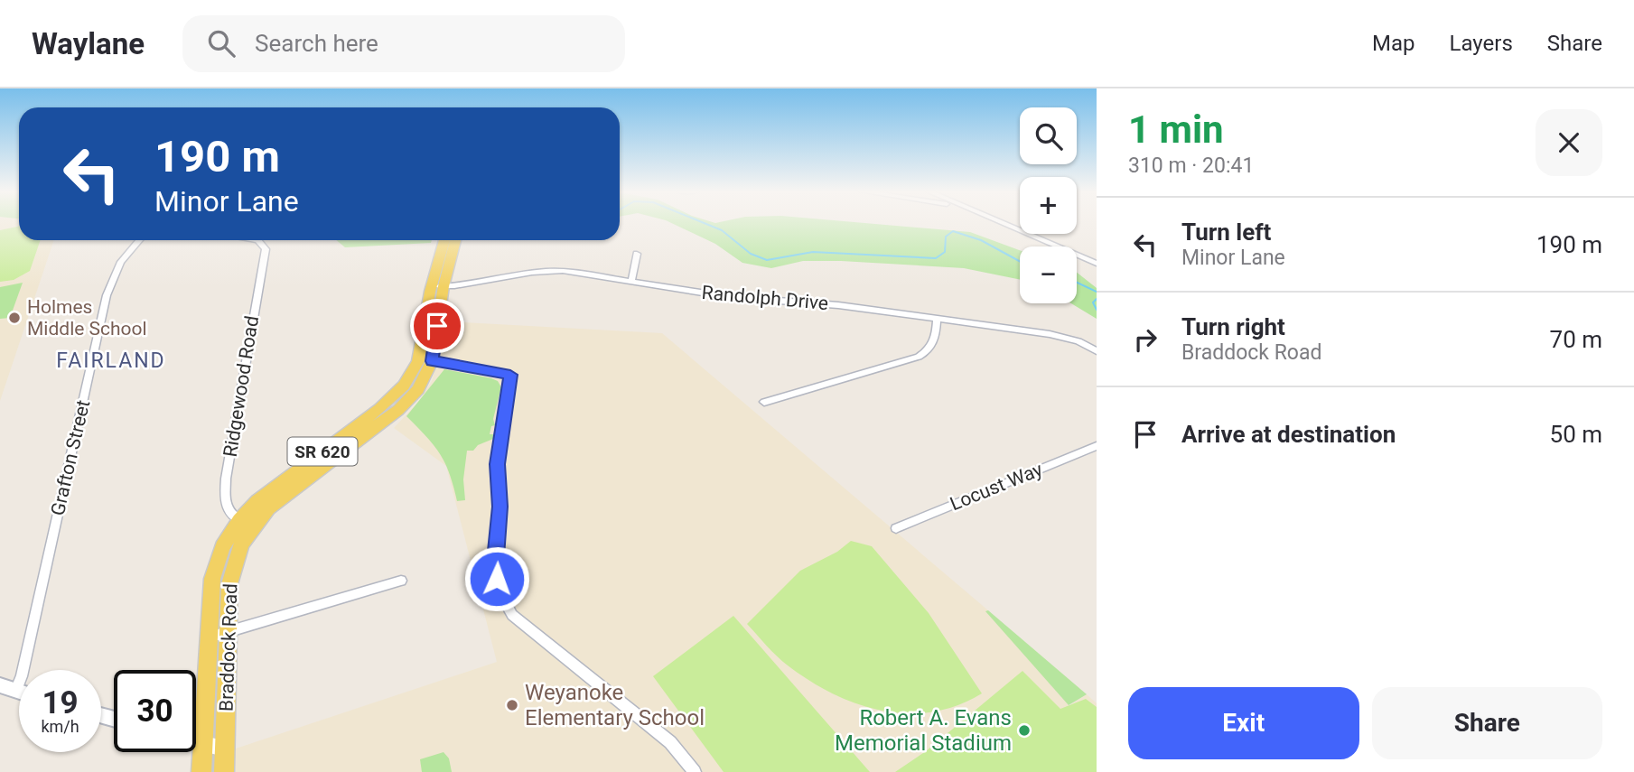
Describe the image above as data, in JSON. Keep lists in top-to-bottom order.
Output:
{
  "streets": {
    "main road": ["SR 620", "Braddock Road"],
    "street": [
      "Randolph Drive",
      "Ridgewood Road",
      "Grafton Street",
      "Locust Way"
    ]
  },
  "crossings": [
    ["Randolph Drive", "Braddock Road"],
    ["Ridgewood Road", "Braddock Road"]
  ],
  "districts": ["FAIRLAND"],
  "places": ["Holmes Middle School", "Weyanoke Elementary School", "Robert A. Evans Memorial Stadium"],
  "page": {
    "header": "Waylane",
    "search": "Search here",
    "nav": ["Map", "Layers", "Share"],
    "heading": ["1 min", "310 m · 20:41"],
    "map_buttons": ["+", "−"],
    "turn": ["190 m", "Minor Lane"],
    "list": [
      {
        "name": "Turn left",
        "note": "Minor Lane",
        "value": "190 m"
      },
      {
        "name": "Turn right",
        "note": "Braddock Road",
        "value": "70 m"
      },
      {
        "name": "Arrive at destination",
        "value": "50 m"
      }
    ],
    "speed": "19 km/h",
    "limit": "30",
    "buttons": ["Exit", "Share"]
  }
}
